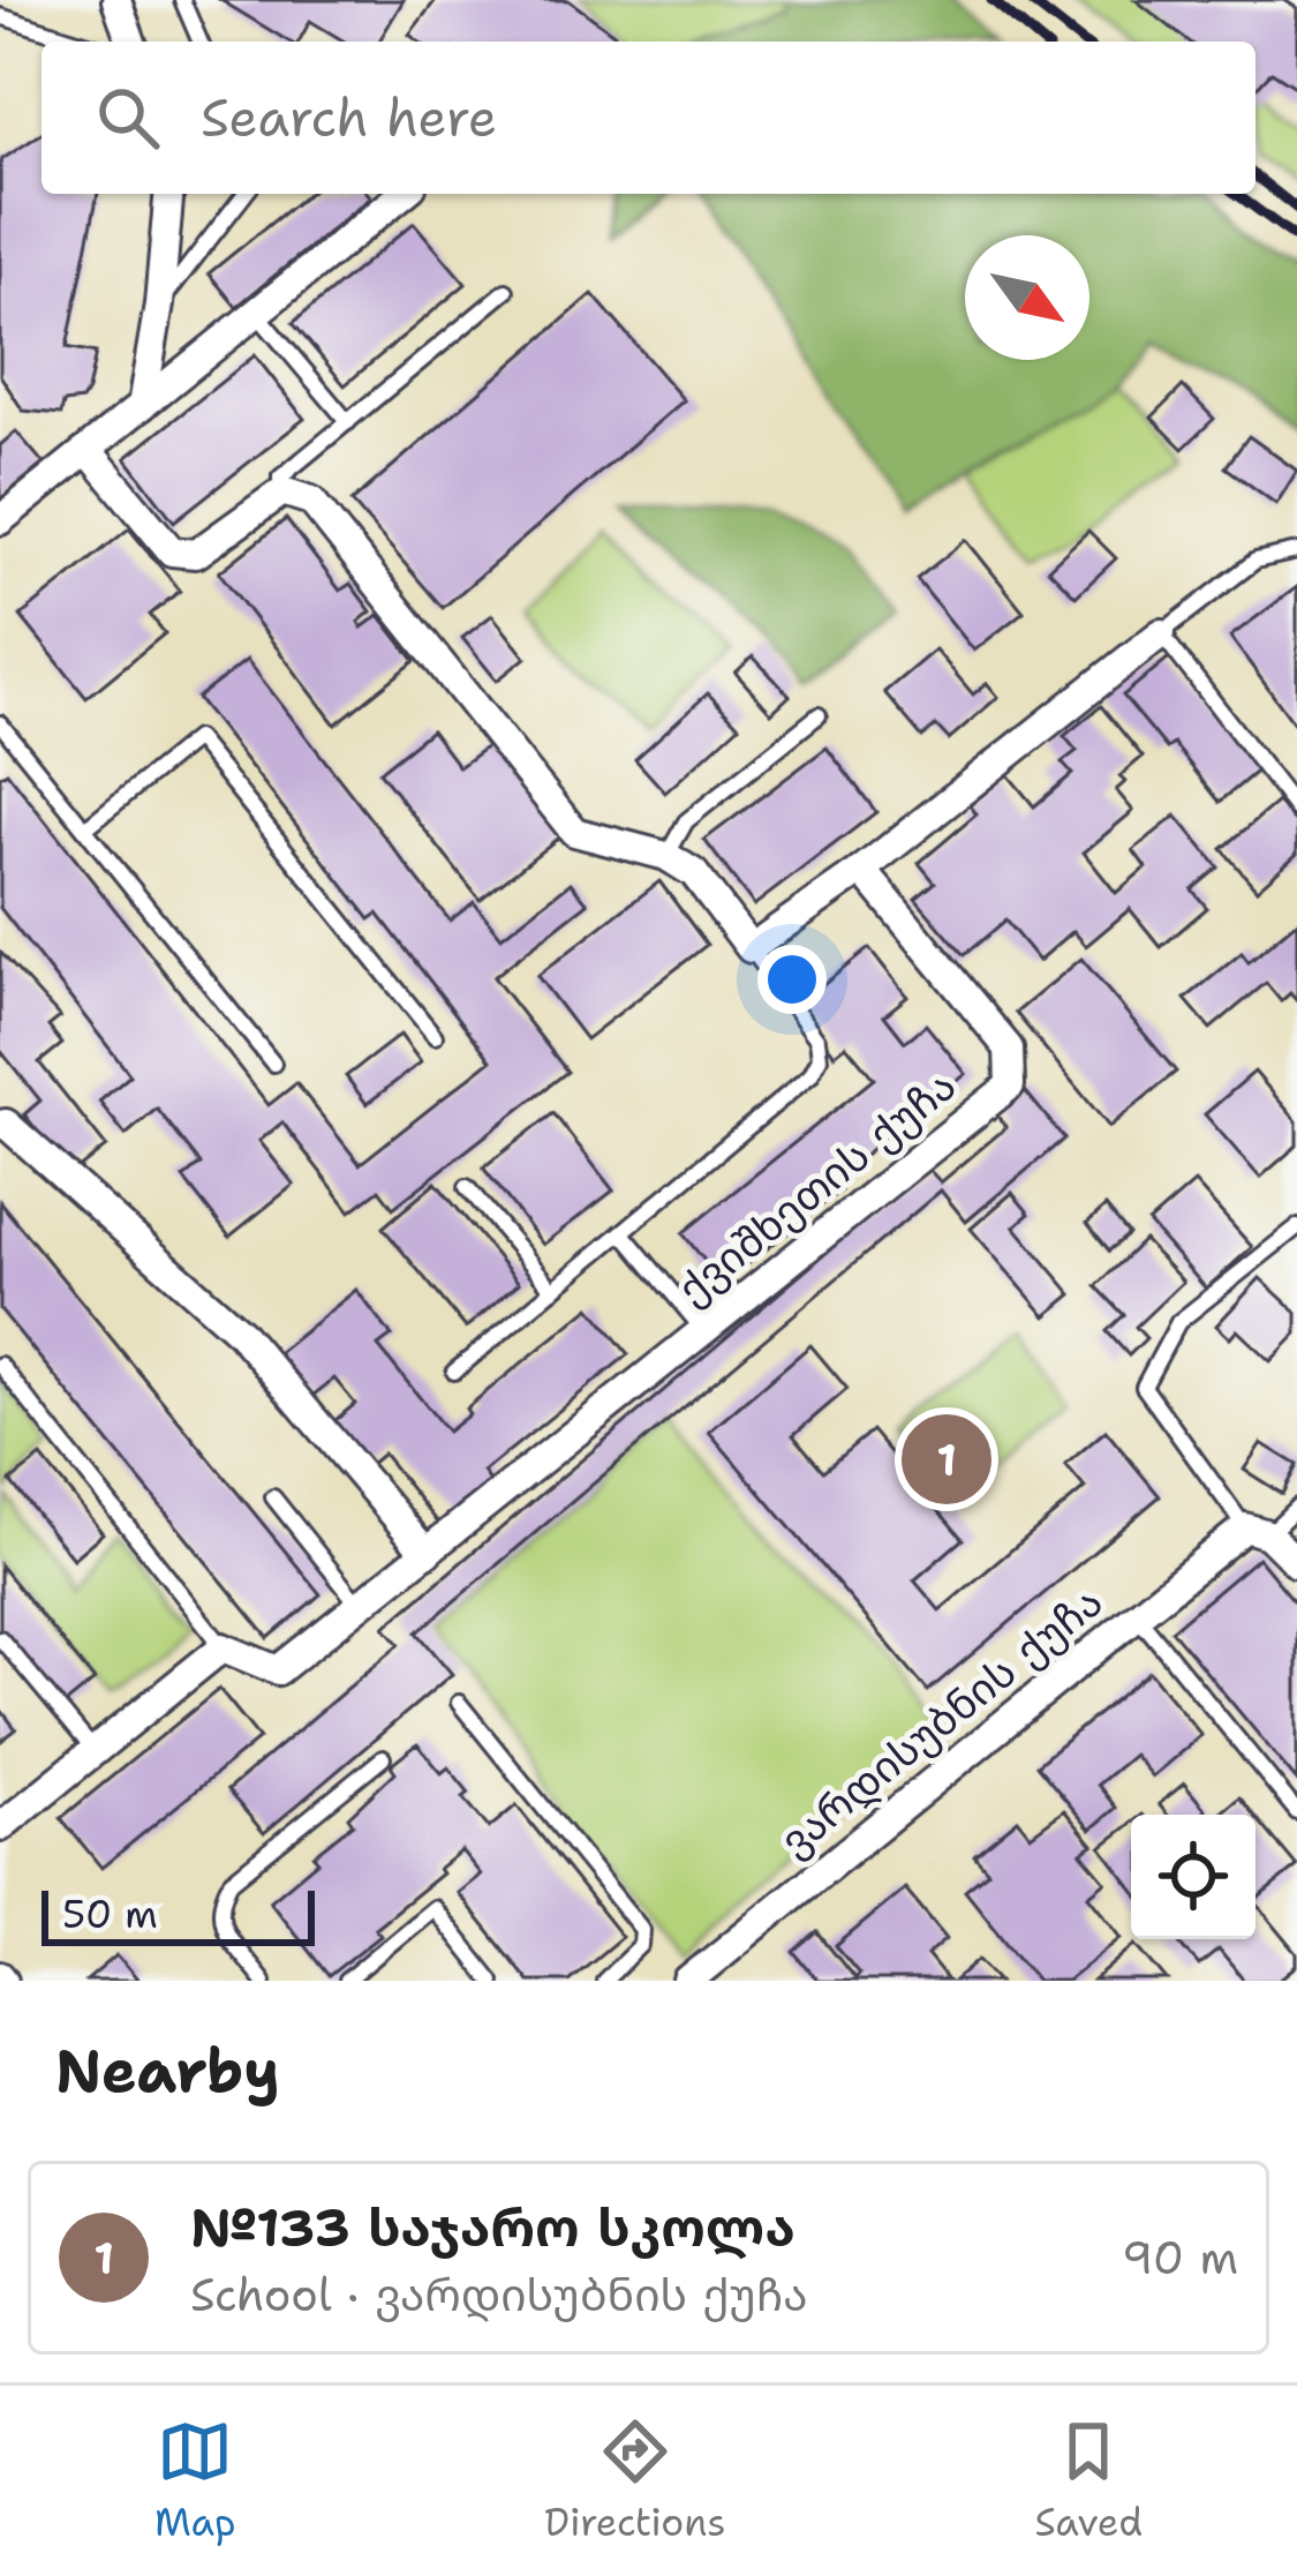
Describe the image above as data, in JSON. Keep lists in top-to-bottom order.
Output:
{
  "streets": {
    "street": ["ქვიშხეთის ქუჩა", "ვარდისუბნის ქუჩა"]
  },
  "scale_bar": "50 m",
  "north": "bottom right",
  "page": {
    "search": "Search here",
    "pins": "1",
    "scale": "50 m",
    "heading": "Nearby",
    "list": [
      {
        "mark": "1",
        "name": "№133 საჯარო სკოლა",
        "note": "School · ვარდისუბნის ქუჩა",
        "value": "90 m"
      }
    ],
    "nav": ["Map", "Directions", "Saved"]
  }
}
